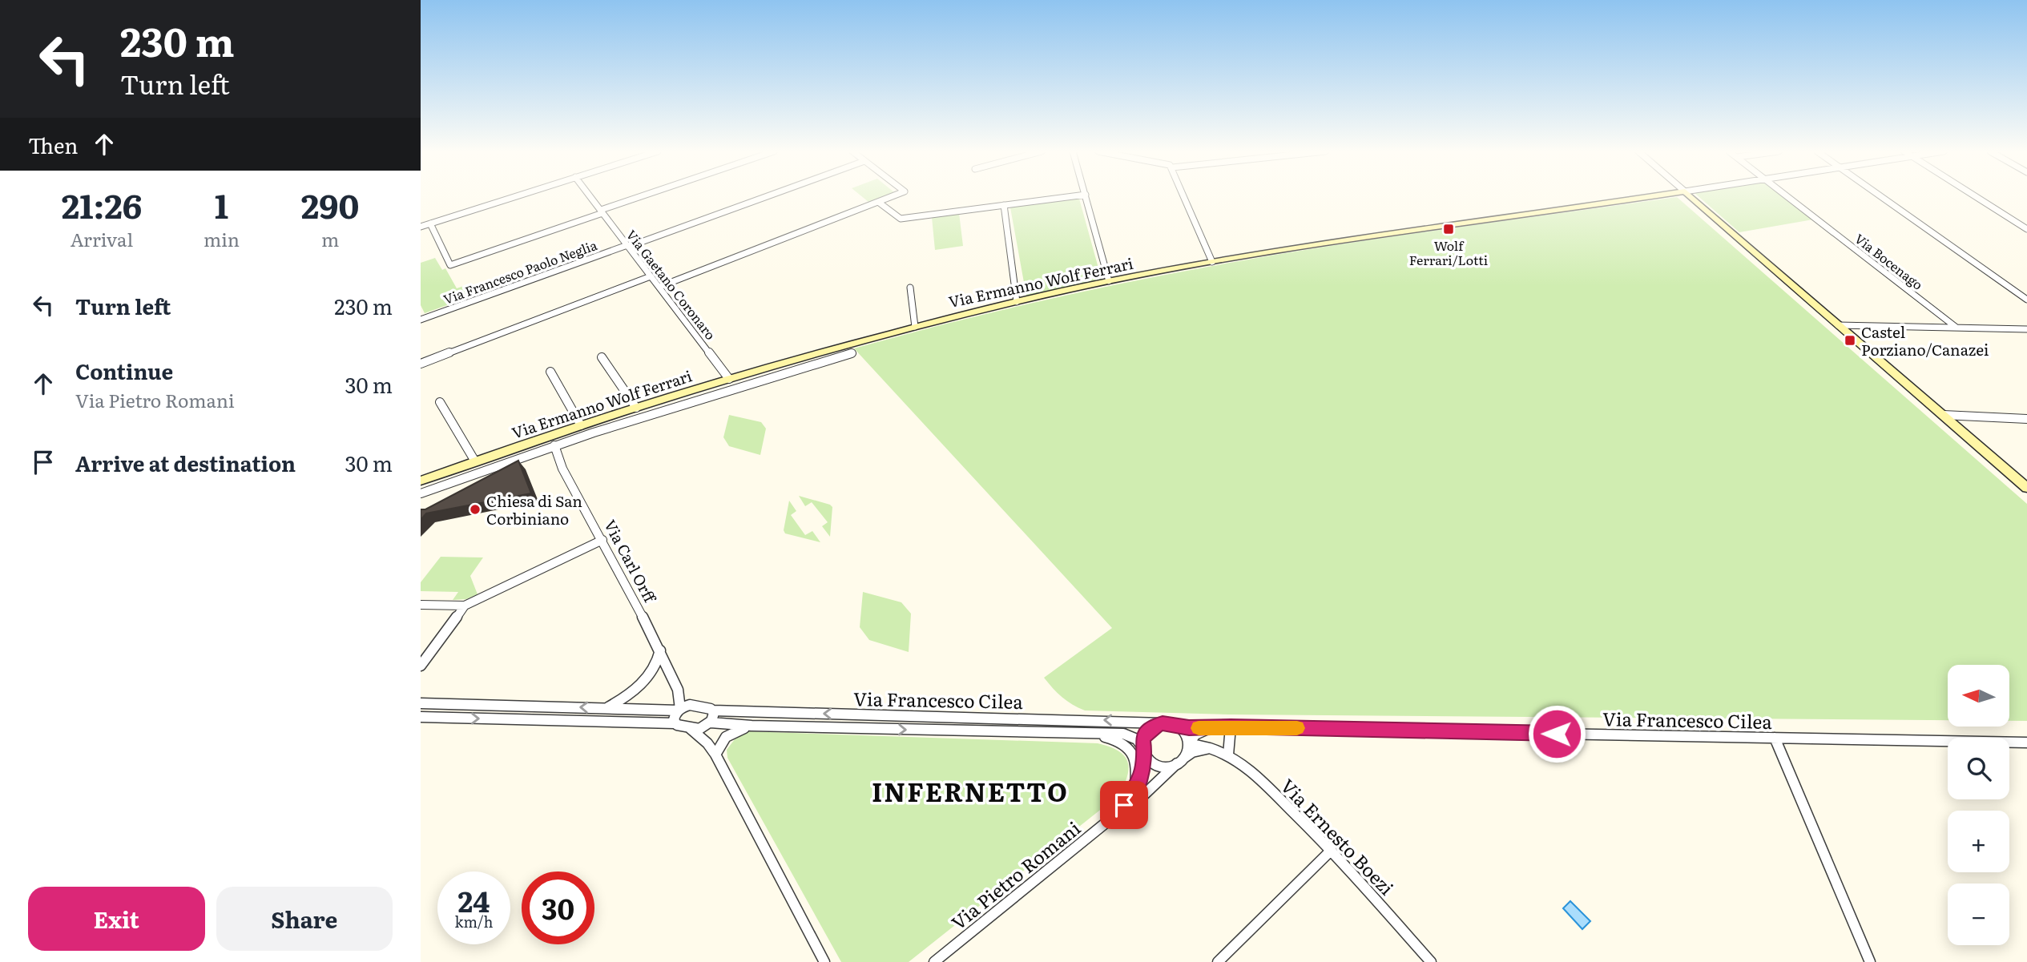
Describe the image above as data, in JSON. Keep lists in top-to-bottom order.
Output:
{
  "streets": {
    "street": [
      "Via Bocenago",
      "Via Francesco Paolo Neglia",
      "Via Ermanno Wolf Ferrari",
      "Via Gaetano Coronaro",
      "Via Carl Orff",
      "Via Francesco Cilea",
      "Via Ernesto Boezi",
      "Via Pietro Romani"
    ]
  },
  "crossings": [
    ["Via Francesco Paolo Neglia", "Via Gaetano Coronaro"],
    ["Via Ermanno Wolf Ferrari", "Via Gaetano Coronaro"],
    ["Via Ermanno Wolf Ferrari", "Via Carl Orff"],
    ["Via Carl Orff", "Via Francesco Cilea"],
    ["Via Francesco Cilea", "Via Ernesto Boezi"],
    ["Via Francesco Cilea", "Via Pietro Romani"],
    ["Via Ernesto Boezi", "Via Pietro Romani"]
  ],
  "districts": ["INFERNETTO"],
  "places": {
    "transit": ["Wolf Ferrari/Lotti", "Castel Porziano/Canazei"],
    "other": ["Chiesa di San Corbiniano"]
  },
  "north": "left",
  "page": {
    "turn": ["230 m", "Turn left"],
    "then": "Then",
    "eta": [
      "21:26",
      "Arrival",
      "1",
      "min",
      "290",
      "m"
    ],
    "list": [
      {
        "name": "Turn left",
        "value": "230 m"
      },
      {
        "name": "Continue",
        "note": "Via Pietro Romani",
        "value": "30 m"
      },
      {
        "name": "Arrive at destination",
        "value": "30 m"
      }
    ],
    "map_buttons": ["+", "−"],
    "speed": "24 km/h",
    "limit": "30",
    "buttons": ["Exit", "Share"]
  }
}
